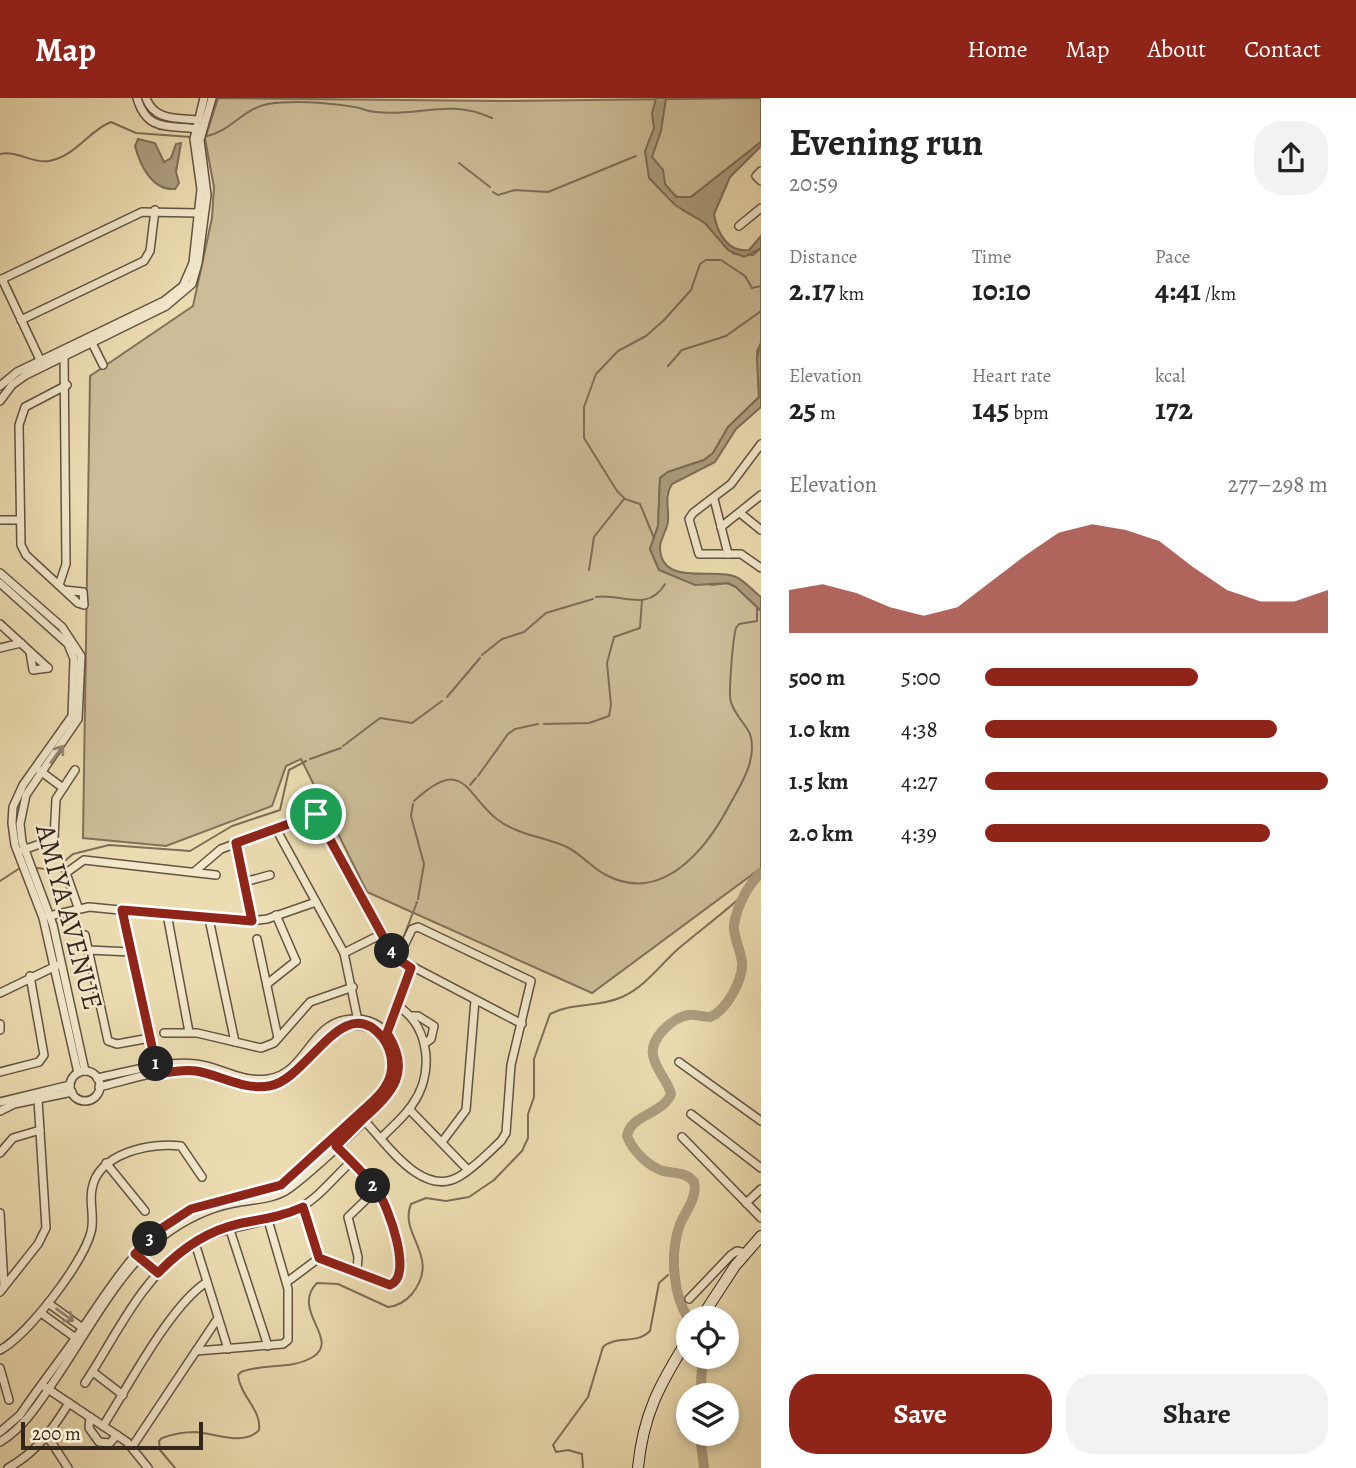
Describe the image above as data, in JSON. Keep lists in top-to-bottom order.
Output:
{
  "streets": {
    "street": ["AMIYA AVENUE"]
  },
  "scale_bar": "200 m",
  "page": {
    "header": "Map",
    "nav": [
      "Home",
      "Map",
      "About",
      "Contact"
    ],
    "heading": ["Evening run", "20:59"],
    "stats": [
      ["Distance", "2.17 km"],
      ["Time", "10:10"],
      ["Pace", "4:41 /km"],
      ["Elevation", "25 m"],
      ["Heart rate", "145 bpm"],
      ["kcal", "172"]
    ],
    "chart": ["Elevation", "277–298 m"],
    "list": [
      {
        "name": "500 m",
        "note": "5:00"
      },
      {
        "name": "1.0 km",
        "note": "4:38"
      },
      {
        "name": "1.5 km",
        "note": "4:27"
      },
      {
        "name": "2.0 km",
        "note": "4:39"
      }
    ],
    "pins": [
      "4",
      "1",
      "2",
      "3"
    ],
    "buttons": ["Save", "Share"],
    "scale": "200 m"
  }
}
